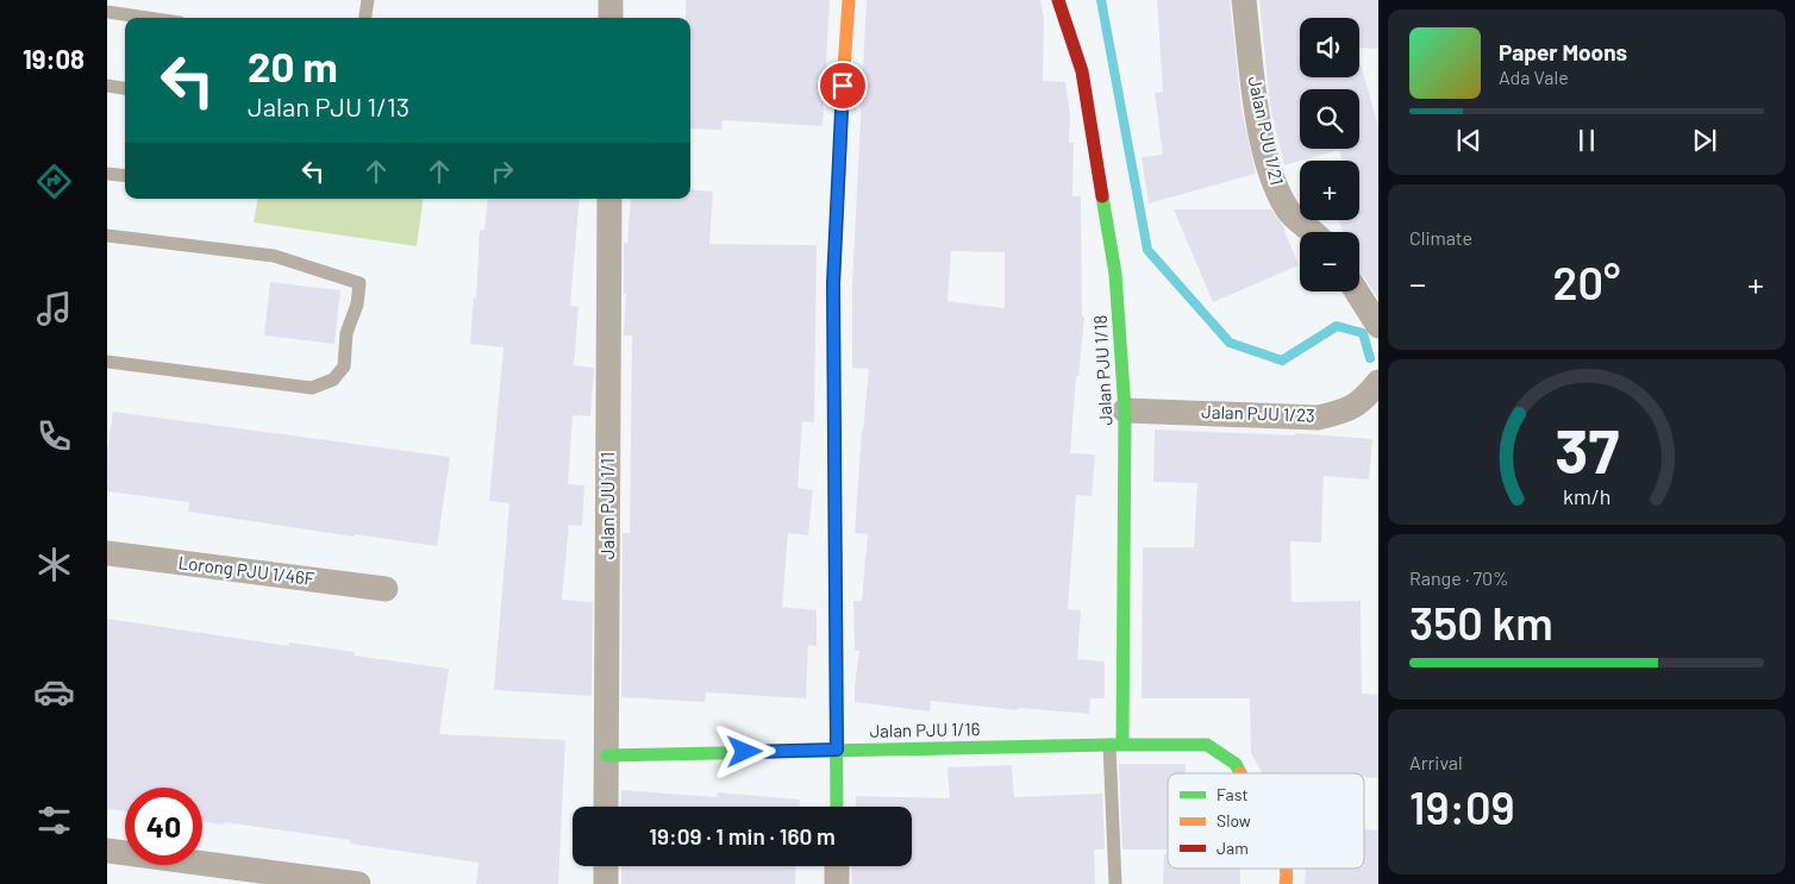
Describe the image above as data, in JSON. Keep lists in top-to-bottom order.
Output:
{
  "streets": {
    "street": [
      "Jalan PJU 1/21",
      "Jalan PJU 1/18",
      "Jalan PJU 1/23",
      "Jalan PJU 1/11",
      "Lorong PJU 1/46F",
      "Jalan PJU 1/16"
    ]
  },
  "crossings": [
    ["Jalan PJU 1/18", "Jalan PJU 1/23"],
    ["Jalan PJU 1/18", "Jalan PJU 1/16"],
    ["Jalan PJU 1/11", "Jalan PJU 1/16"]
  ],
  "legend": ["Fast", "Slow", "Jam"],
  "page": {
    "tabs": "19:08",
    "map_buttons": ["+", "−"],
    "turn": ["20 m", "Jalan PJU 1/13"],
    "song": ["Paper Moons", "Ada Vale"],
    "tile": [
      "Climate",
      ["Range · 70%", "350 km"],
      ["Arrival", "19:09"]
    ],
    "heat": ["−", "20°", "+"],
    "limit": "40",
    "trip": "19:09 · 1 min · 160 m",
    "gauge": ["37", "km/h"]
  }
}
